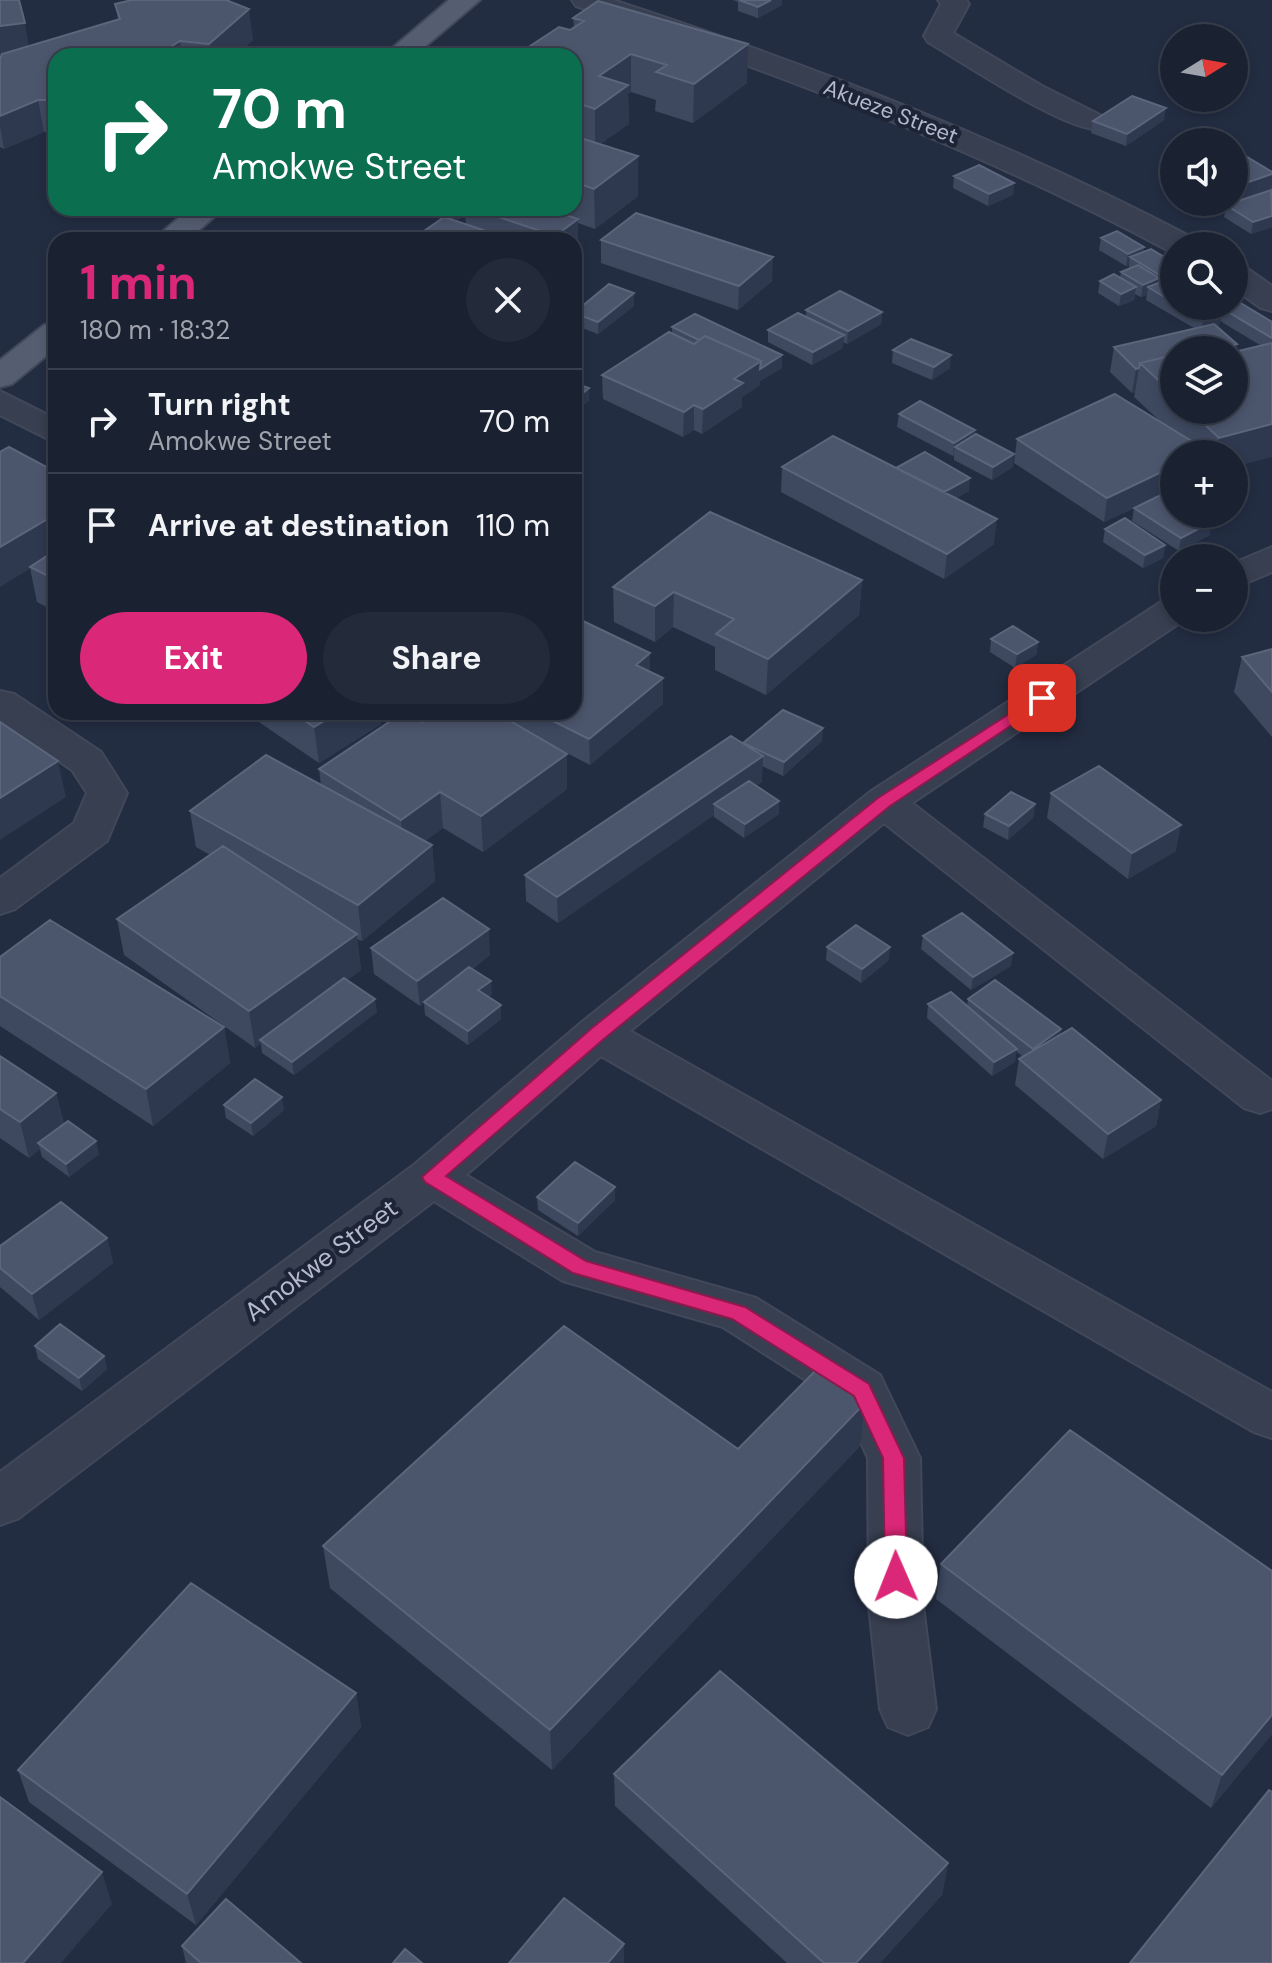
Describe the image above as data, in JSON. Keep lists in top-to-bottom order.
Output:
{
  "streets": {
    "street": ["Akueze Street", "Amokwe Street"]
  },
  "north": "right",
  "page": {
    "map_buttons": ["+", "−"],
    "turn": ["70 m", "Amokwe Street"],
    "heading": ["1 min", "180 m · 18:32"],
    "list": [
      {
        "name": "Turn right",
        "note": "Amokwe Street",
        "value": "70 m"
      },
      {
        "name": "Arrive at destination",
        "value": "110 m"
      }
    ],
    "buttons": ["Exit", "Share"]
  }
}
